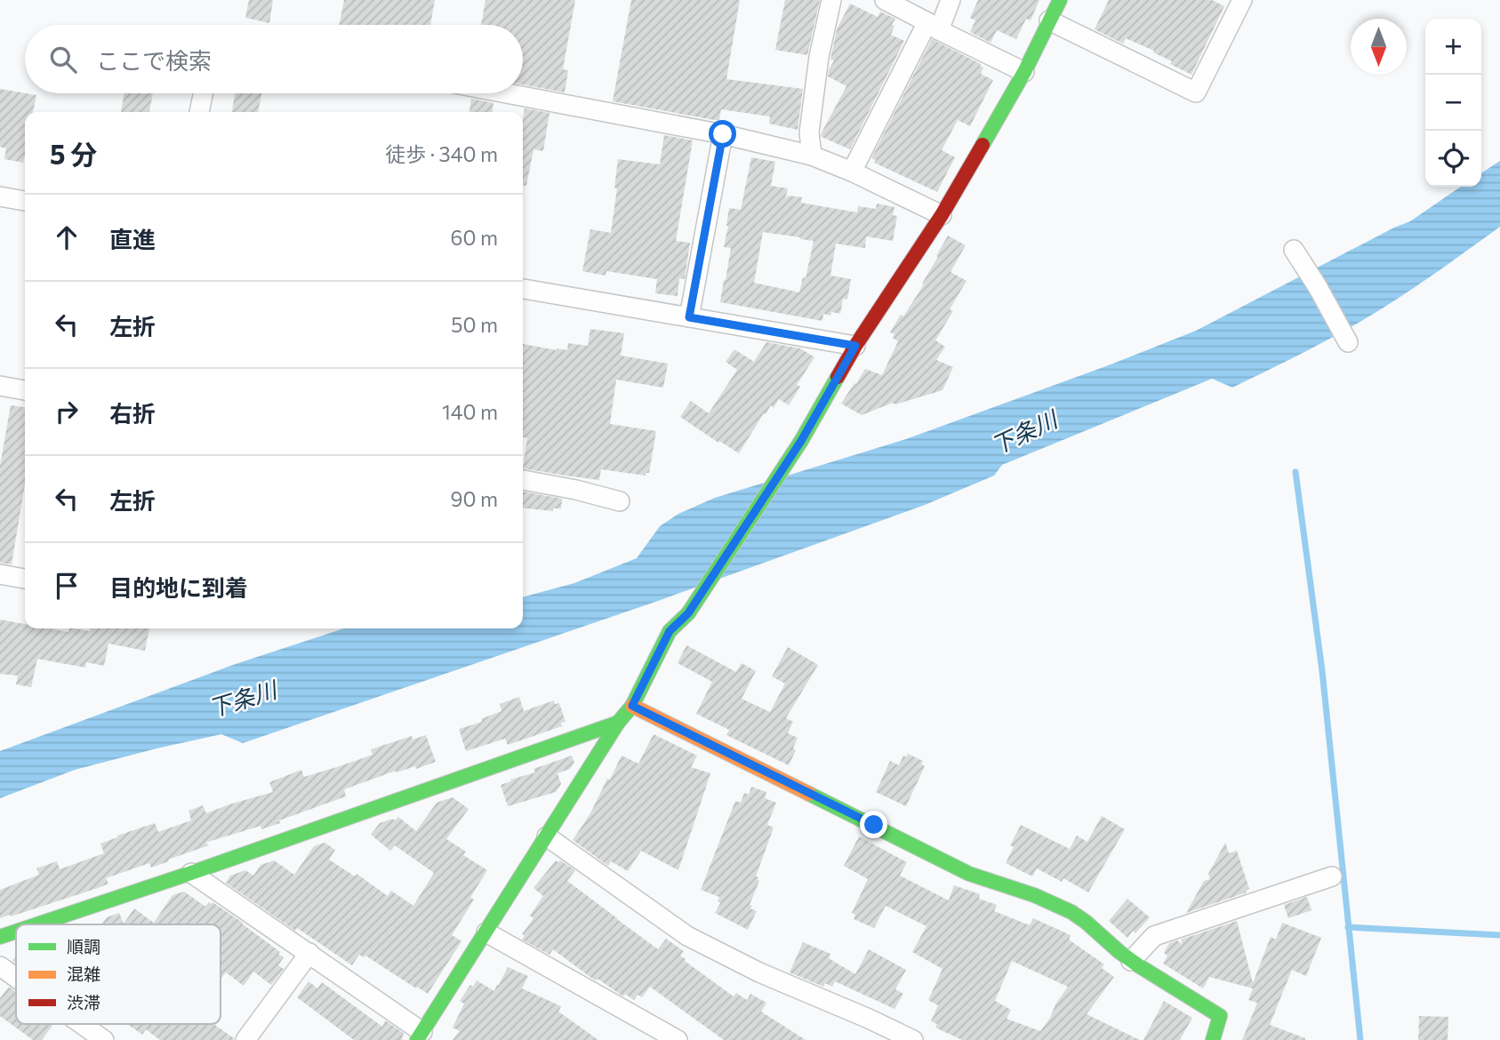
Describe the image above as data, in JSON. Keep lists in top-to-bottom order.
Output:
{
  "water": ["下条川"],
  "legend": ["順調", "混雑", "渋滞"],
  "north": "bottom",
  "page": {
    "map_buttons": ["+", "−"],
    "search": "ここで検索",
    "heading": ["5 分", "徒歩 · 340 m"],
    "list": [
      ["直進", "60 m"],
      ["左折", "50 m"],
      ["右折", "140 m"],
      ["左折", "90 m"],
      "目的地に到着"
    ]
  }
}
